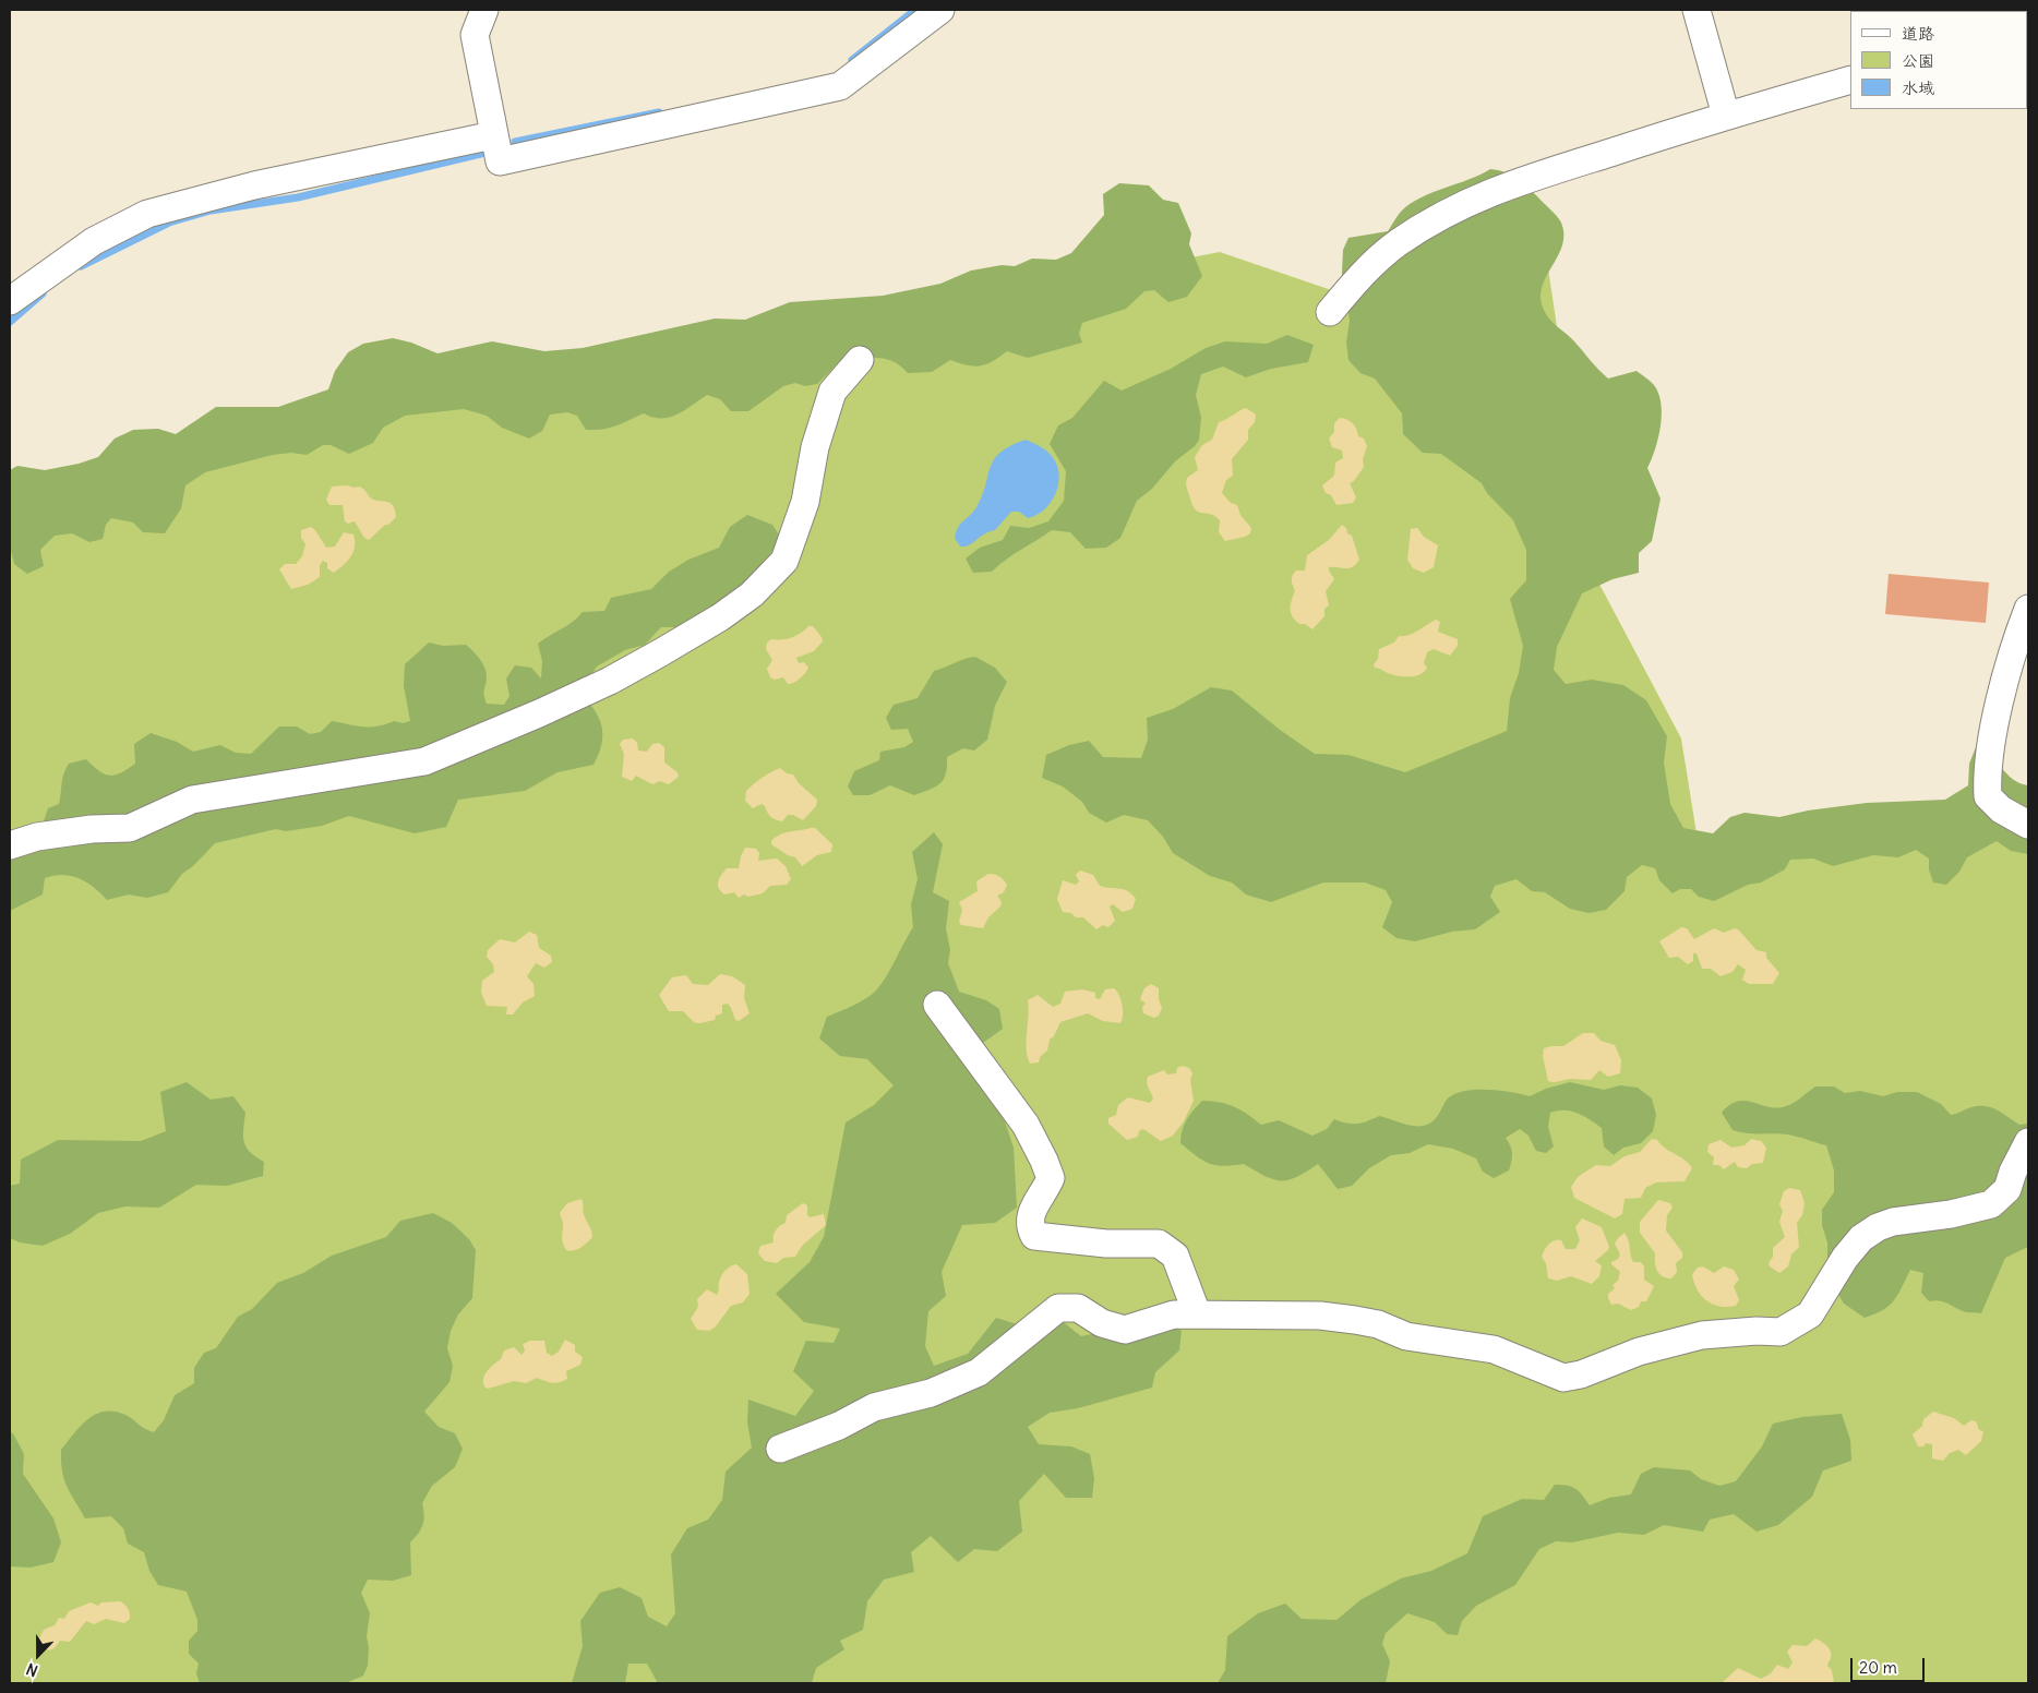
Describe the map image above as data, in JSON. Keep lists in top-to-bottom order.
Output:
{
  "legend": ["道路", "公園", "水域"],
  "scale_bar": "20 m",
  "north": "bottom"
}
